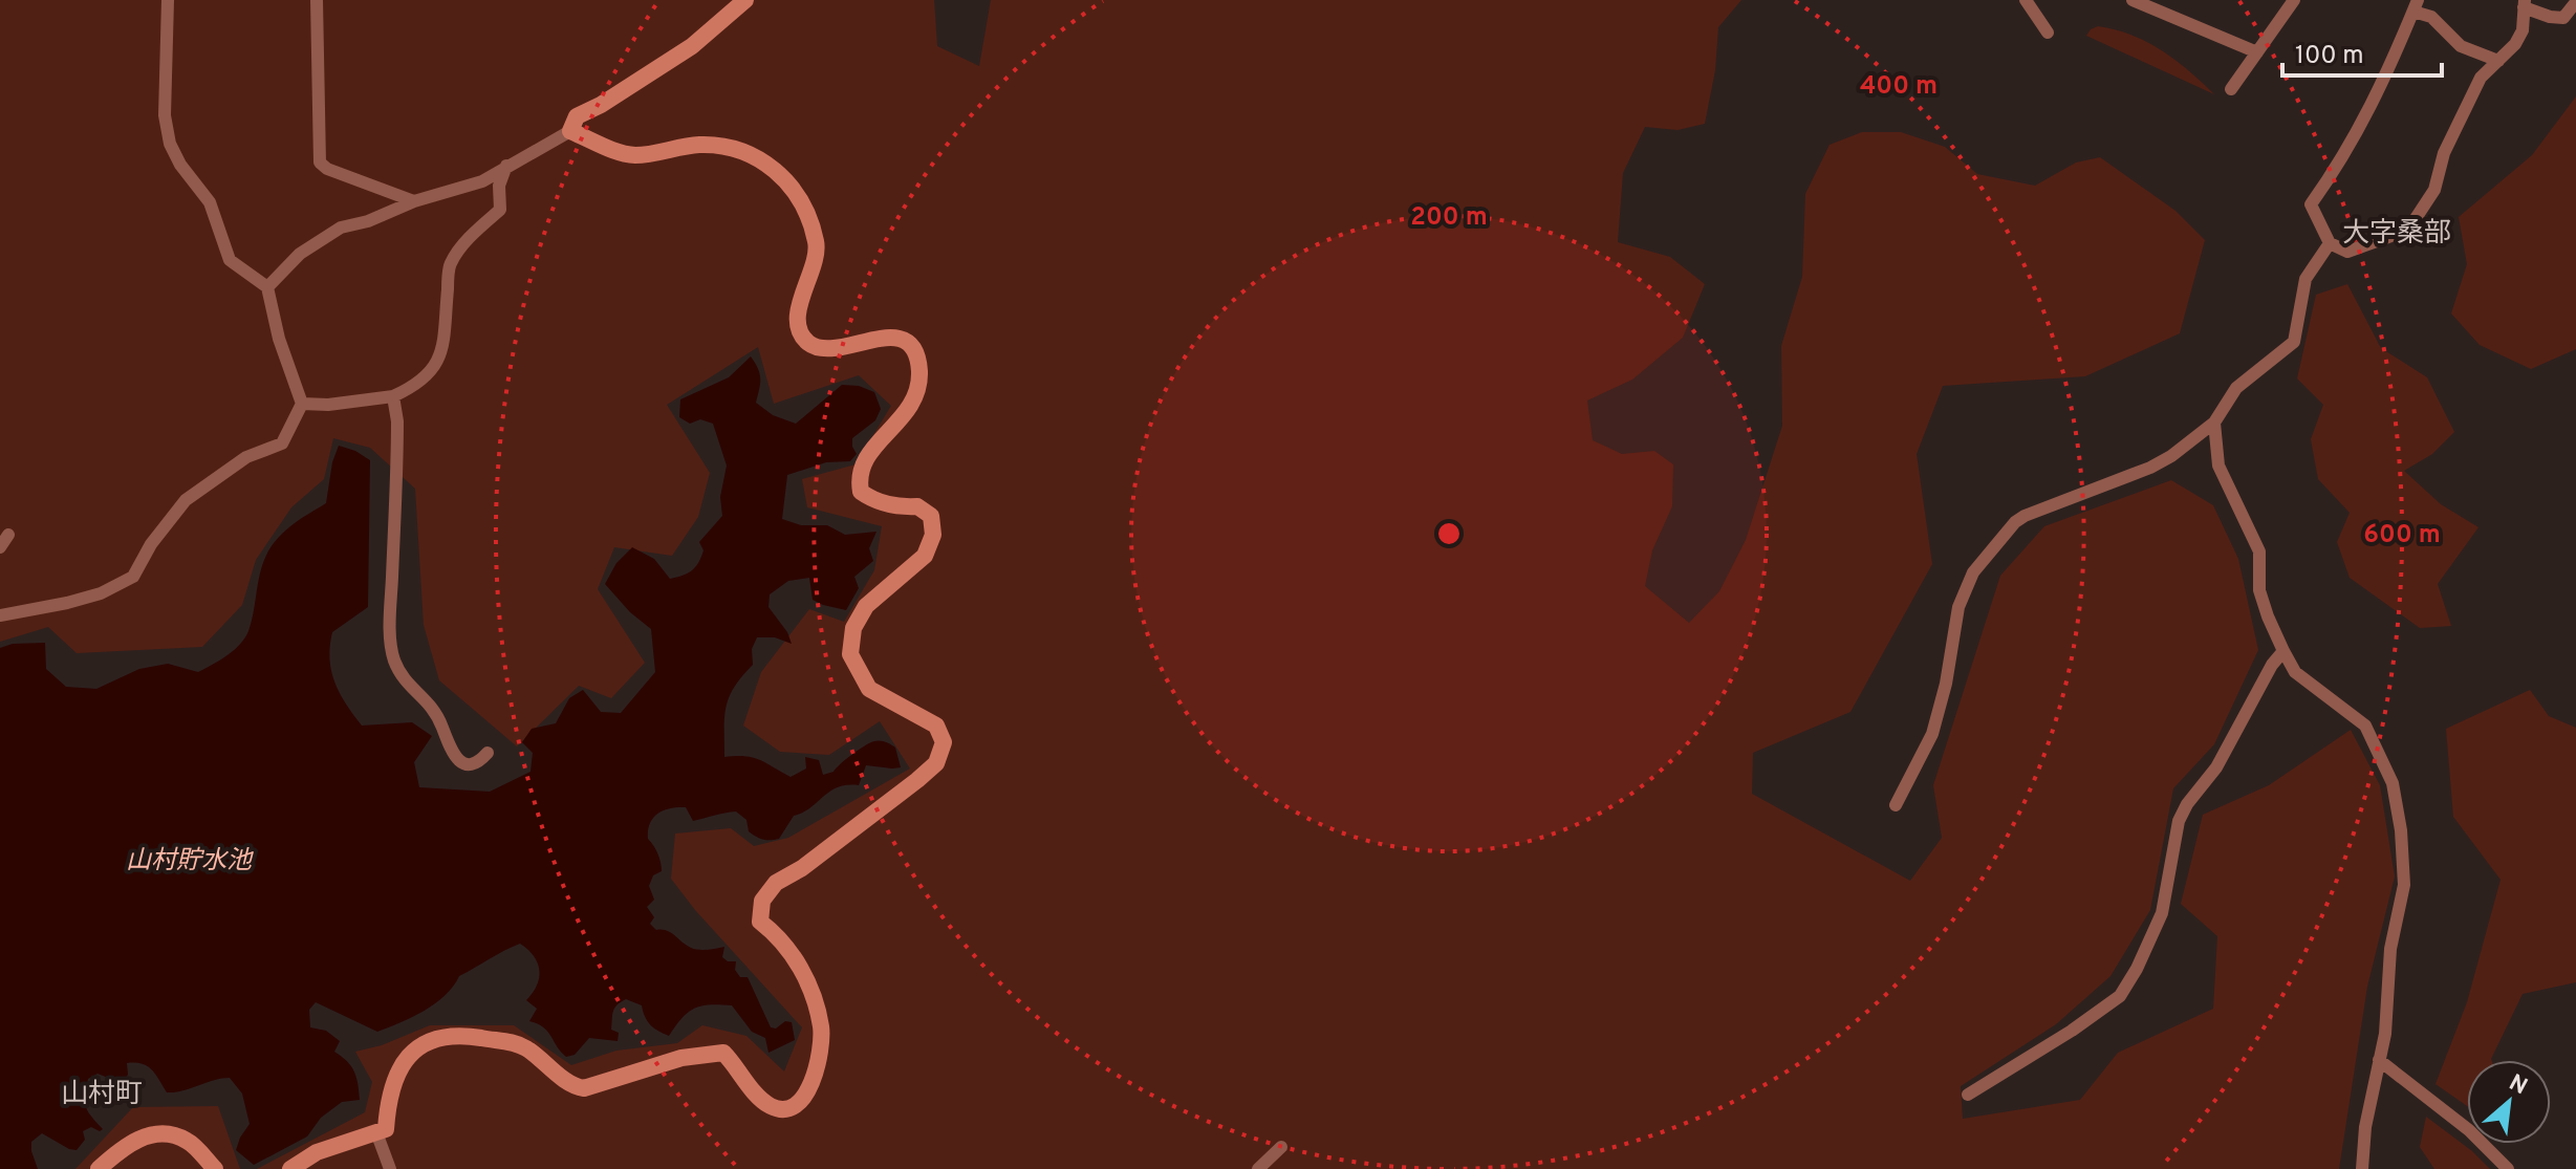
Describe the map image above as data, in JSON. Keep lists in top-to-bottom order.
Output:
{
  "districts": ["大字桑部", "山村町"],
  "water": ["山村貯水池"],
  "scale_bar": "100 m",
  "north": "top right",
  "rings": ["400 m", "200 m", "600 m"]
}
